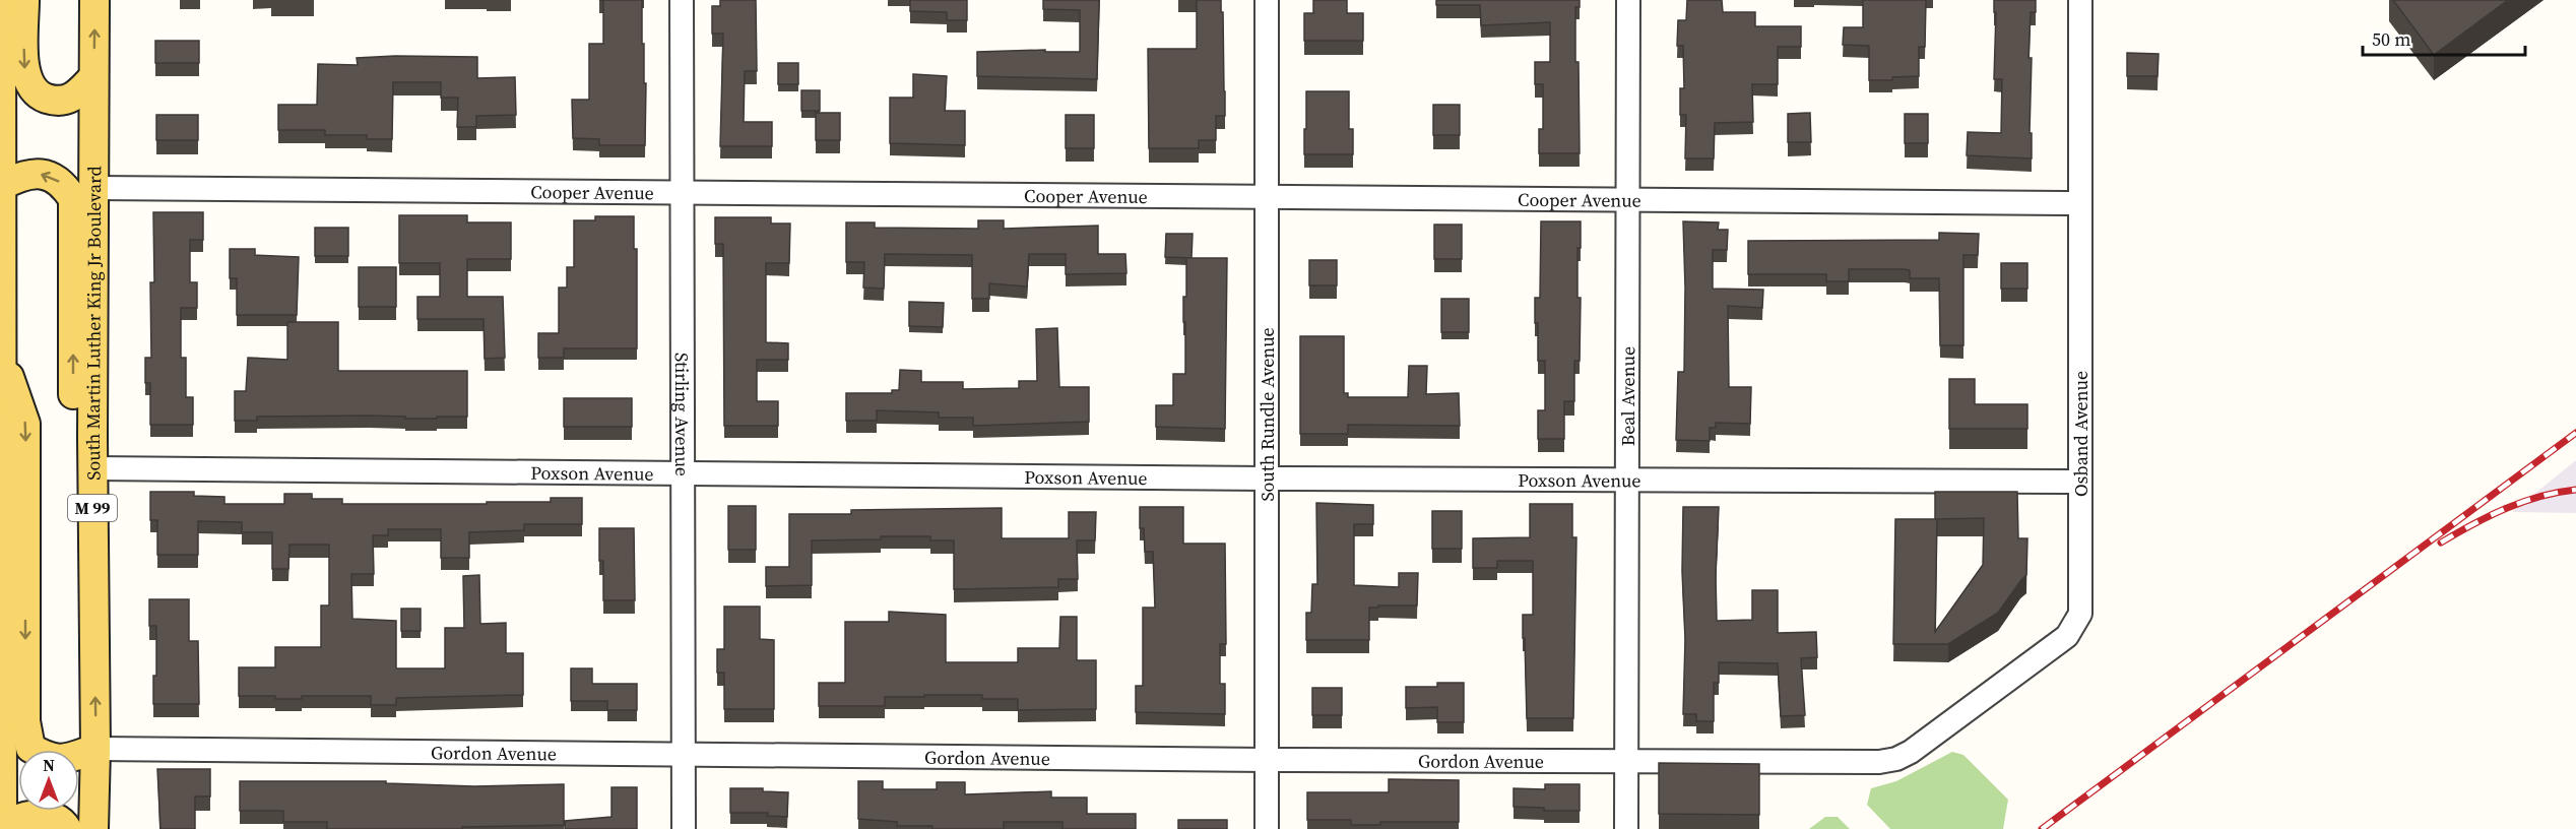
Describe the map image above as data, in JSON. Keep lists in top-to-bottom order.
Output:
{
  "streets": {
    "main road": ["South Martin Luther King Jr Boulevard", "M 99"],
    "street": [
      "Cooper Avenue",
      "Beal Avenue",
      "Stirling Avenue",
      "South Rundle Avenue",
      "Osband Avenue",
      "Poxson Avenue",
      "Gordon Avenue"
    ]
  },
  "crossings": [
    ["Cooper Avenue", "South Martin Luther King Jr Boulevard"],
    ["Cooper Avenue", "Beal Avenue"],
    ["Cooper Avenue", "Stirling Avenue"],
    ["Cooper Avenue", "South Rundle Avenue"],
    ["Cooper Avenue", "Osband Avenue"],
    ["South Martin Luther King Jr Boulevard", "Poxson Avenue"],
    ["South Martin Luther King Jr Boulevard", "Gordon Avenue"],
    ["Beal Avenue", "Poxson Avenue"],
    ["Beal Avenue", "Gordon Avenue"],
    ["Stirling Avenue", "Poxson Avenue"],
    ["Stirling Avenue", "Gordon Avenue"],
    ["South Rundle Avenue", "Poxson Avenue"],
    ["South Rundle Avenue", "Gordon Avenue"],
    ["Osband Avenue", "Poxson Avenue"],
    ["Osband Avenue", "Gordon Avenue"]
  ],
  "scale_bar": "50 m",
  "north": "top"
}
